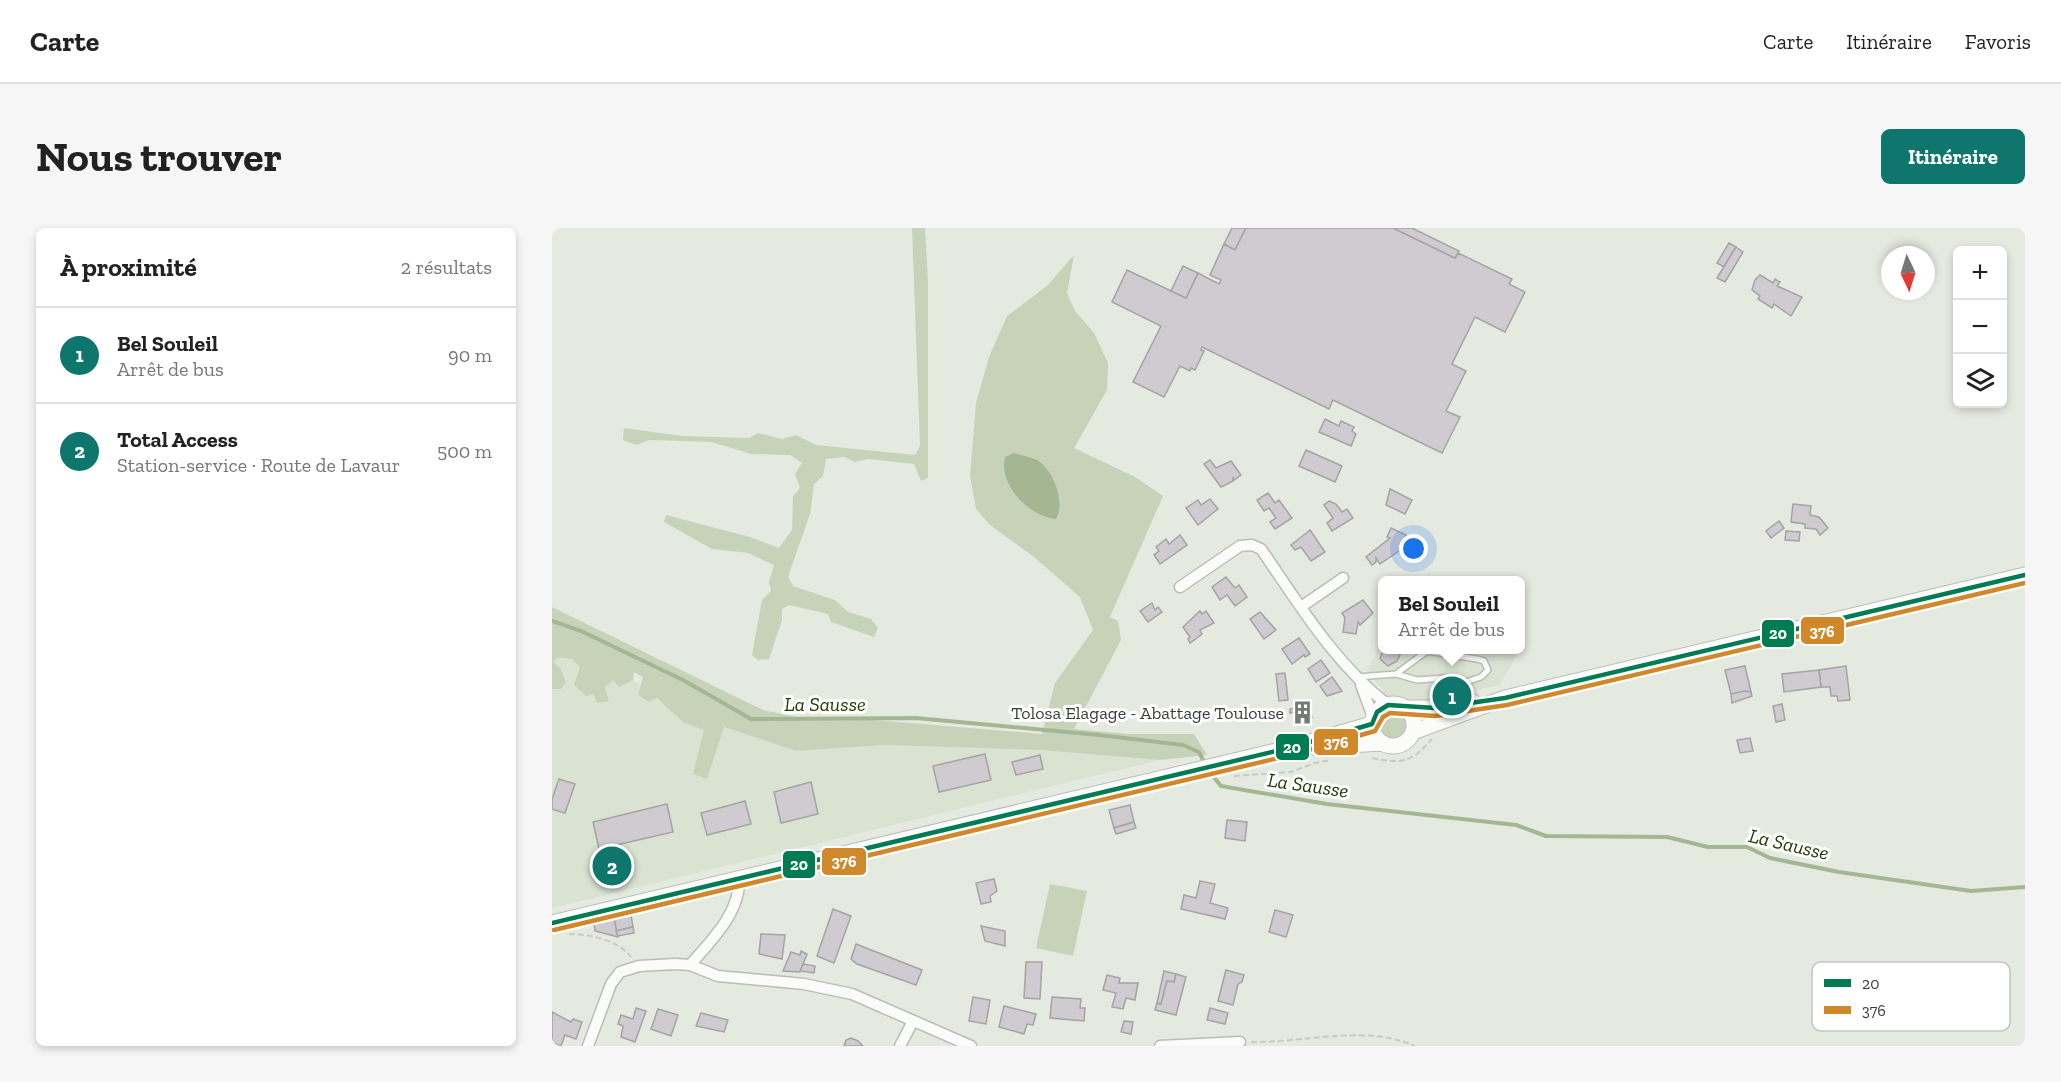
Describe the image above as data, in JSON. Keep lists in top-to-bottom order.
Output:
{
  "water": ["La Sausse"],
  "places": {
    "building": ["Tolosa Elagage - Abattage Toulouse"]
  },
  "lines": ["transit line 20", "transit line 376"],
  "legend": ["20", "376"],
  "north": "bottom",
  "page": {
    "header": "Carte",
    "nav": ["Carte", "Itinéraire", "Favoris"],
    "buttons": "Itinéraire",
    "title": "Nous trouver",
    "heading": ["À proximité", "2 résultats"],
    "map_buttons": ["+", "−"],
    "list": [
      {
        "mark": "1",
        "name": "Bel Souleil",
        "note": "Arrêt de bus",
        "value": "90 m"
      },
      {
        "mark": "2",
        "name": "Total Access",
        "note": "Station-service · Route de Lavaur",
        "value": "500 m"
      }
    ],
    "popup": ["Bel Souleil", "Arrêt de bus"],
    "pins": ["1", "2"]
  }
}
